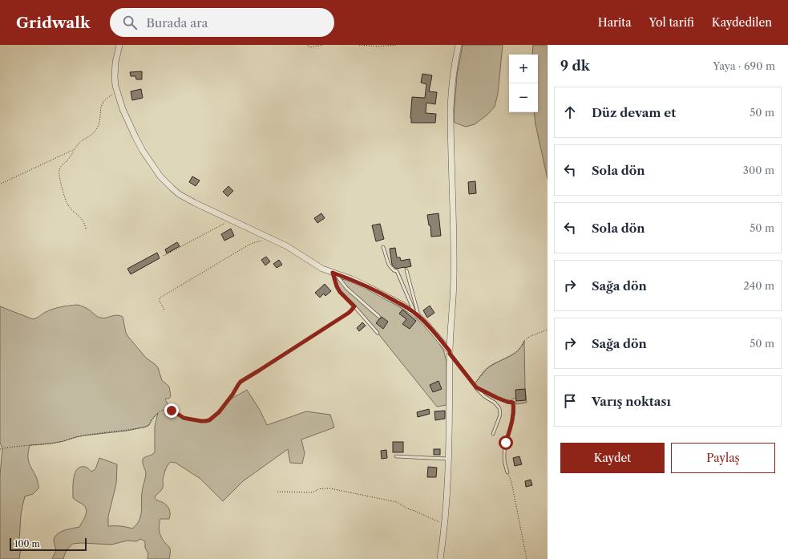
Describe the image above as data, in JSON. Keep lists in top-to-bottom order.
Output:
{
  "scale_bar": "100 m",
  "page": {
    "header": "Gridwalk",
    "search": "Burada ara",
    "nav": ["Harita", "Yol tarifi", "Kaydedilen"],
    "heading": ["9 dk", "Yaya · 690 m"],
    "map_buttons": ["+", "−"],
    "list": [
      ["Düz devam et", "50 m"],
      ["Sola dön", "300 m"],
      ["Sola dön", "50 m"],
      ["Sağa dön", "240 m"],
      ["Sağa dön", "50 m"],
      "Varış noktası"
    ],
    "buttons": ["Kaydet", "Paylaş"],
    "scale": "100 m"
  }
}
